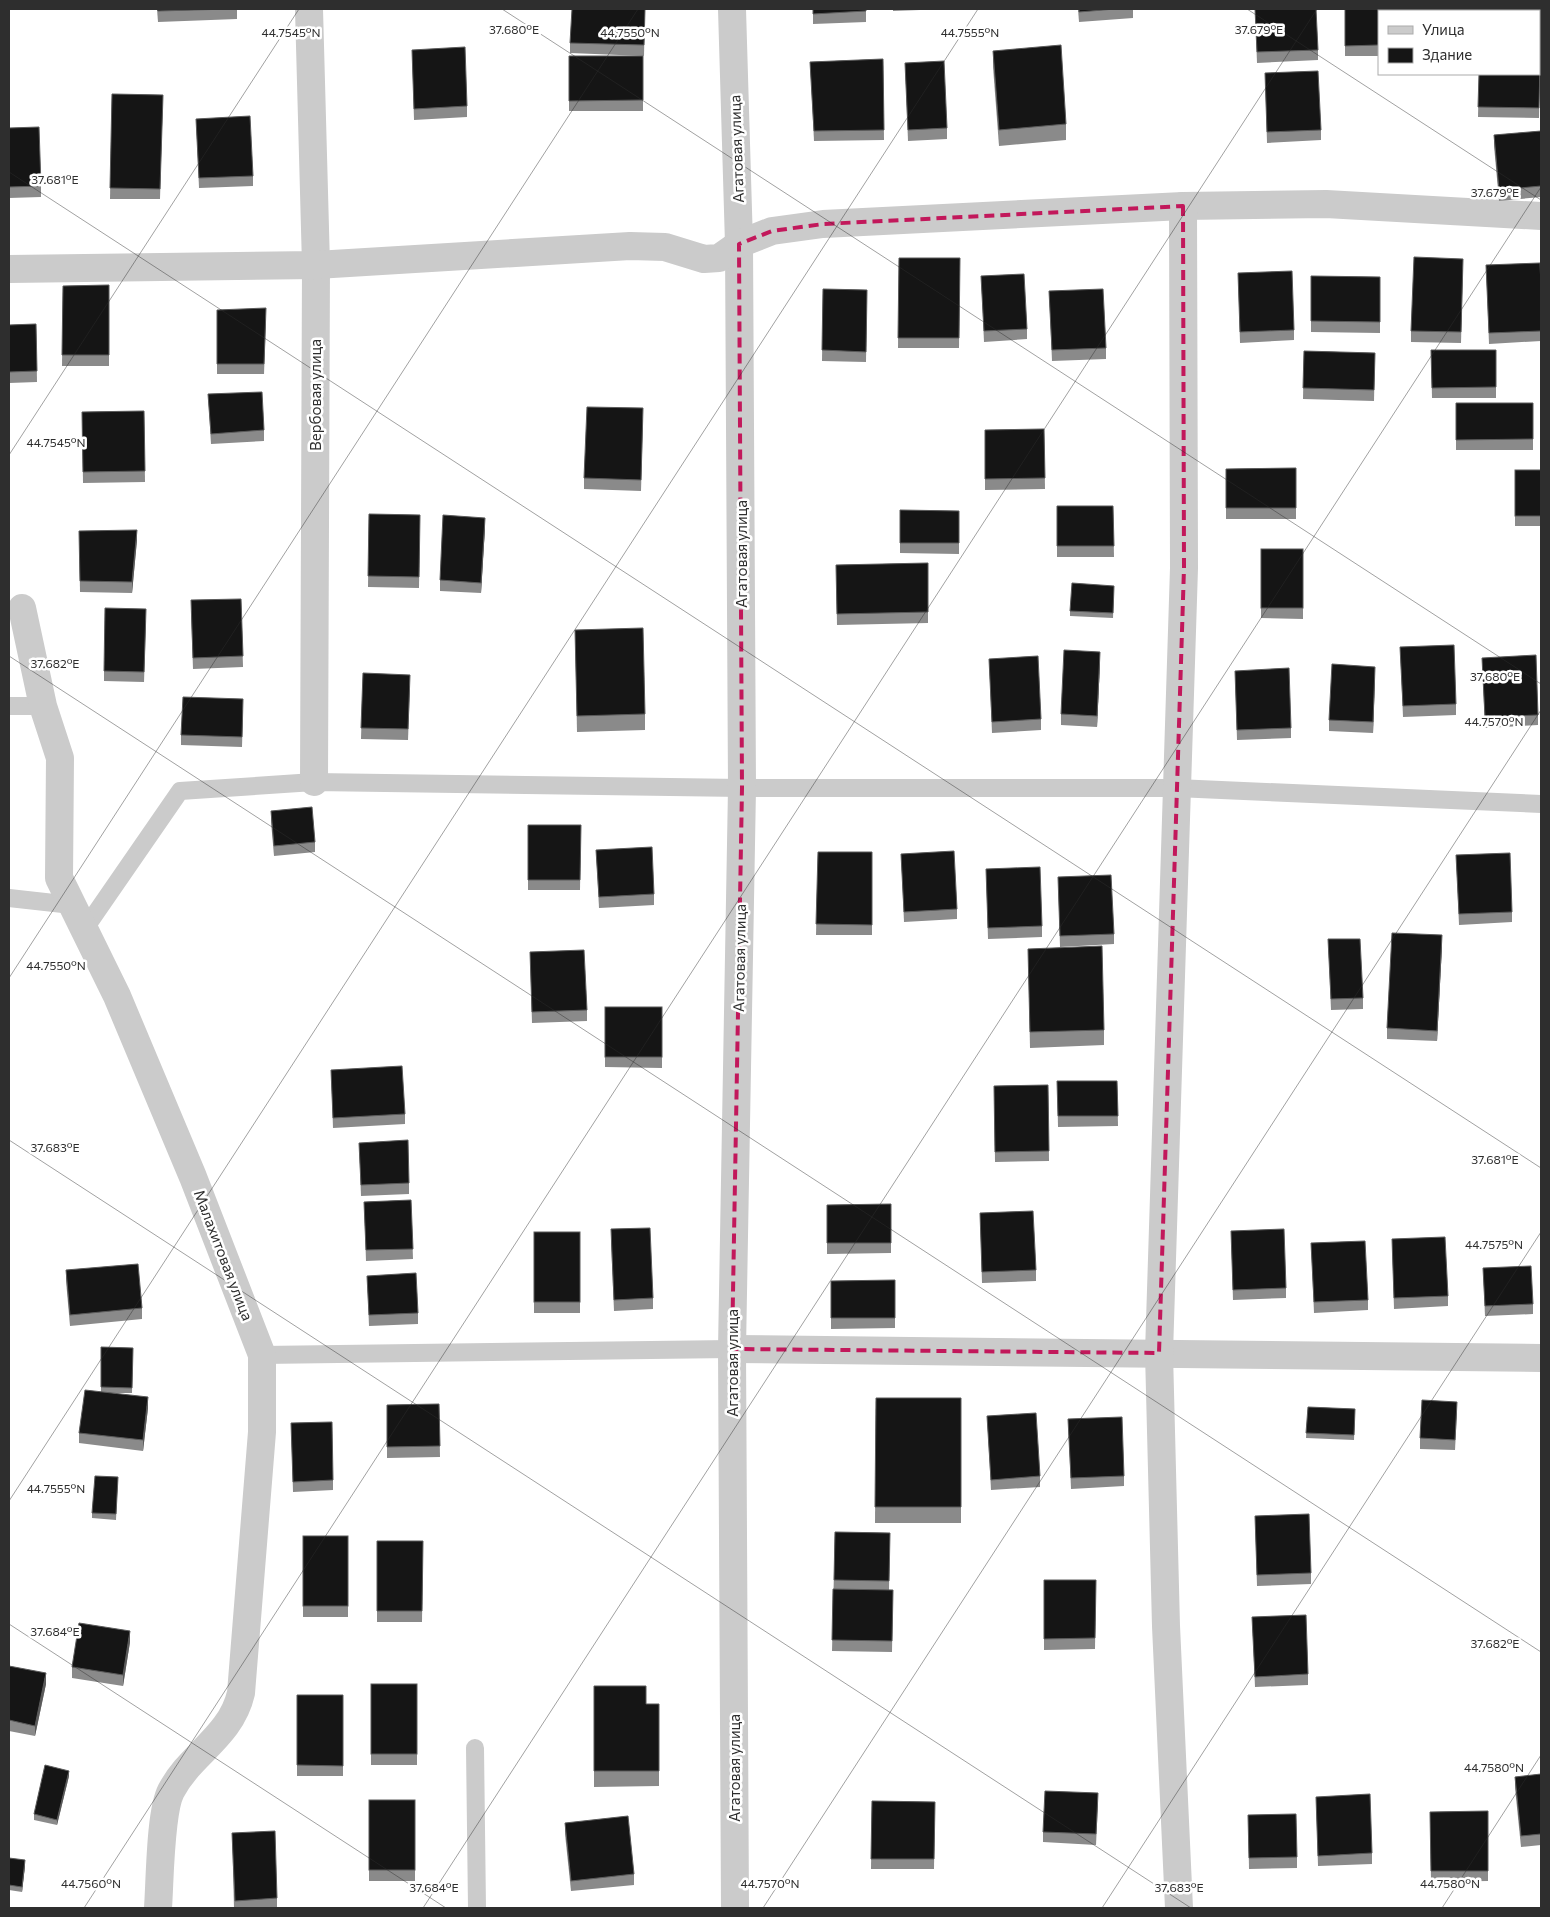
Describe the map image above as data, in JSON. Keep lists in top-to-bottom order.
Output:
{
  "streets": {
    "street": ["Агатовая улица", "Вербовая улица", "Малахитовая улица"]
  },
  "legend": ["Улица", "Здание"],
  "coordinates": [
    "37.679°E",
    "37.680°E",
    "44.7550°N",
    "44.7555°N",
    "44.7545°N",
    "37.681°E",
    "37.682°E",
    "44.7570°N",
    "37.683°E",
    "44.7575°N",
    "37.684°E",
    "44.7580°N",
    "44.7560°N"
  ]
}
